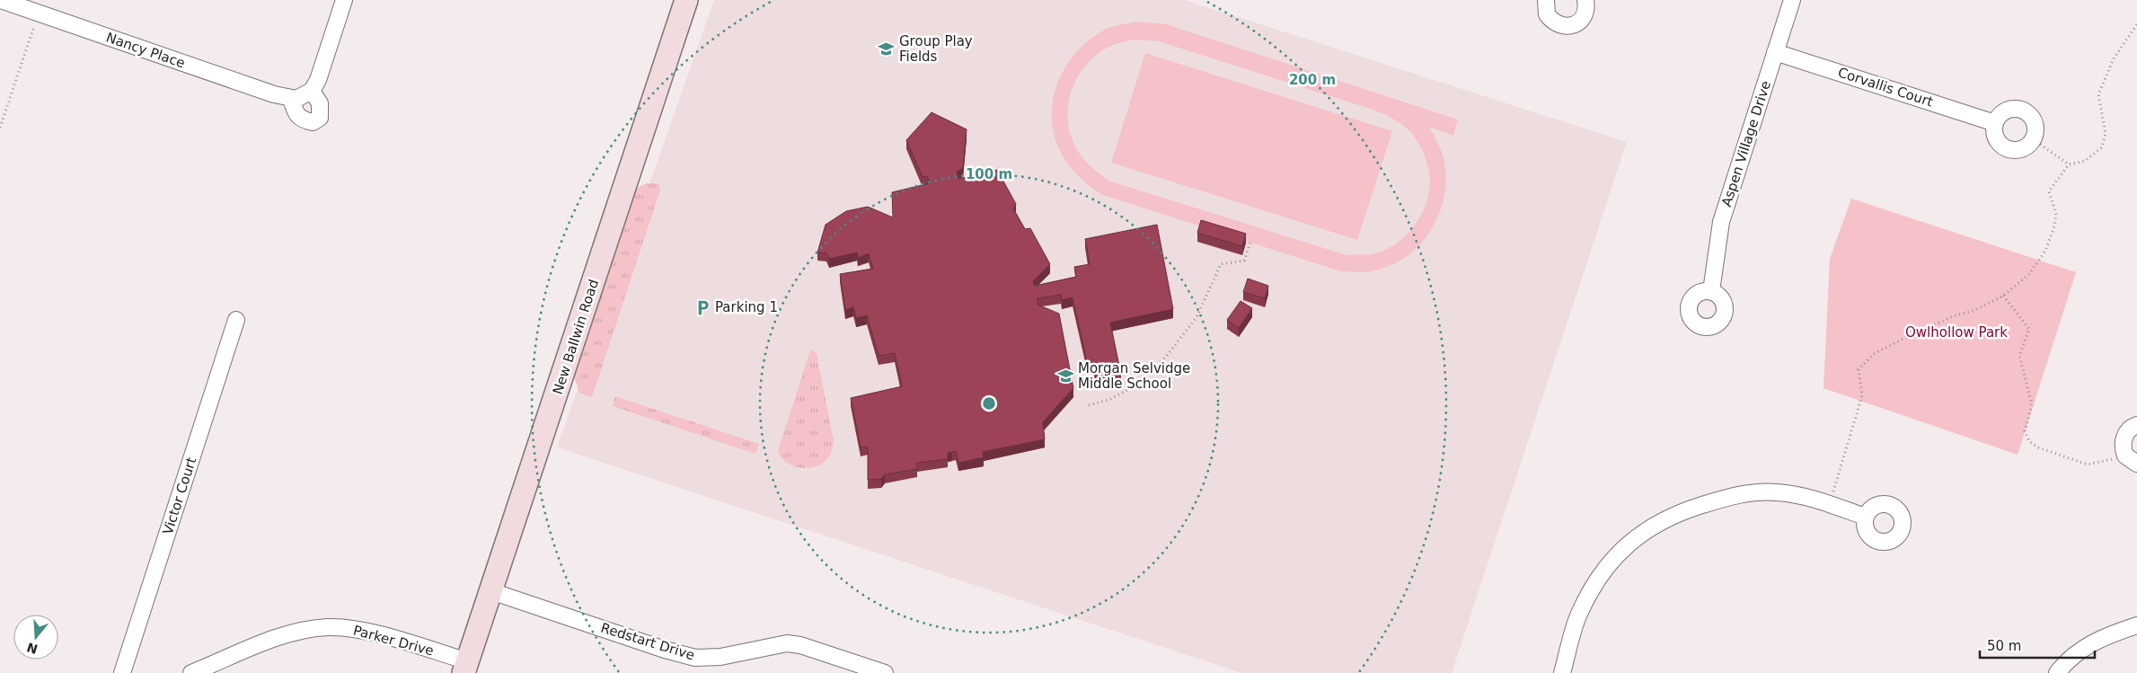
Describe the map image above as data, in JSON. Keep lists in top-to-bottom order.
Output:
{
  "streets": {
    "main road": ["New Ballwin Road"],
    "street": [
      "Nancy Place",
      "Corvallis Court",
      "Aspen Village Drive",
      "Victor Court",
      "Parker Drive",
      "Redstart Drive"
    ]
  },
  "crossings": [
    ["Corvallis Court", "Aspen Village Drive"],
    ["New Ballwin Road", "Parker Drive"],
    ["New Ballwin Road", "Redstart Drive"]
  ],
  "parks": ["Owlhollow Park"],
  "places": {
    "school or university": ["Group Play Fields", "Morgan Selvidge Middle School"],
    "parking": ["Parking 1"]
  },
  "scale_bar": "50 m",
  "north": "bottom",
  "rings": ["200 m", "100 m"]
}
